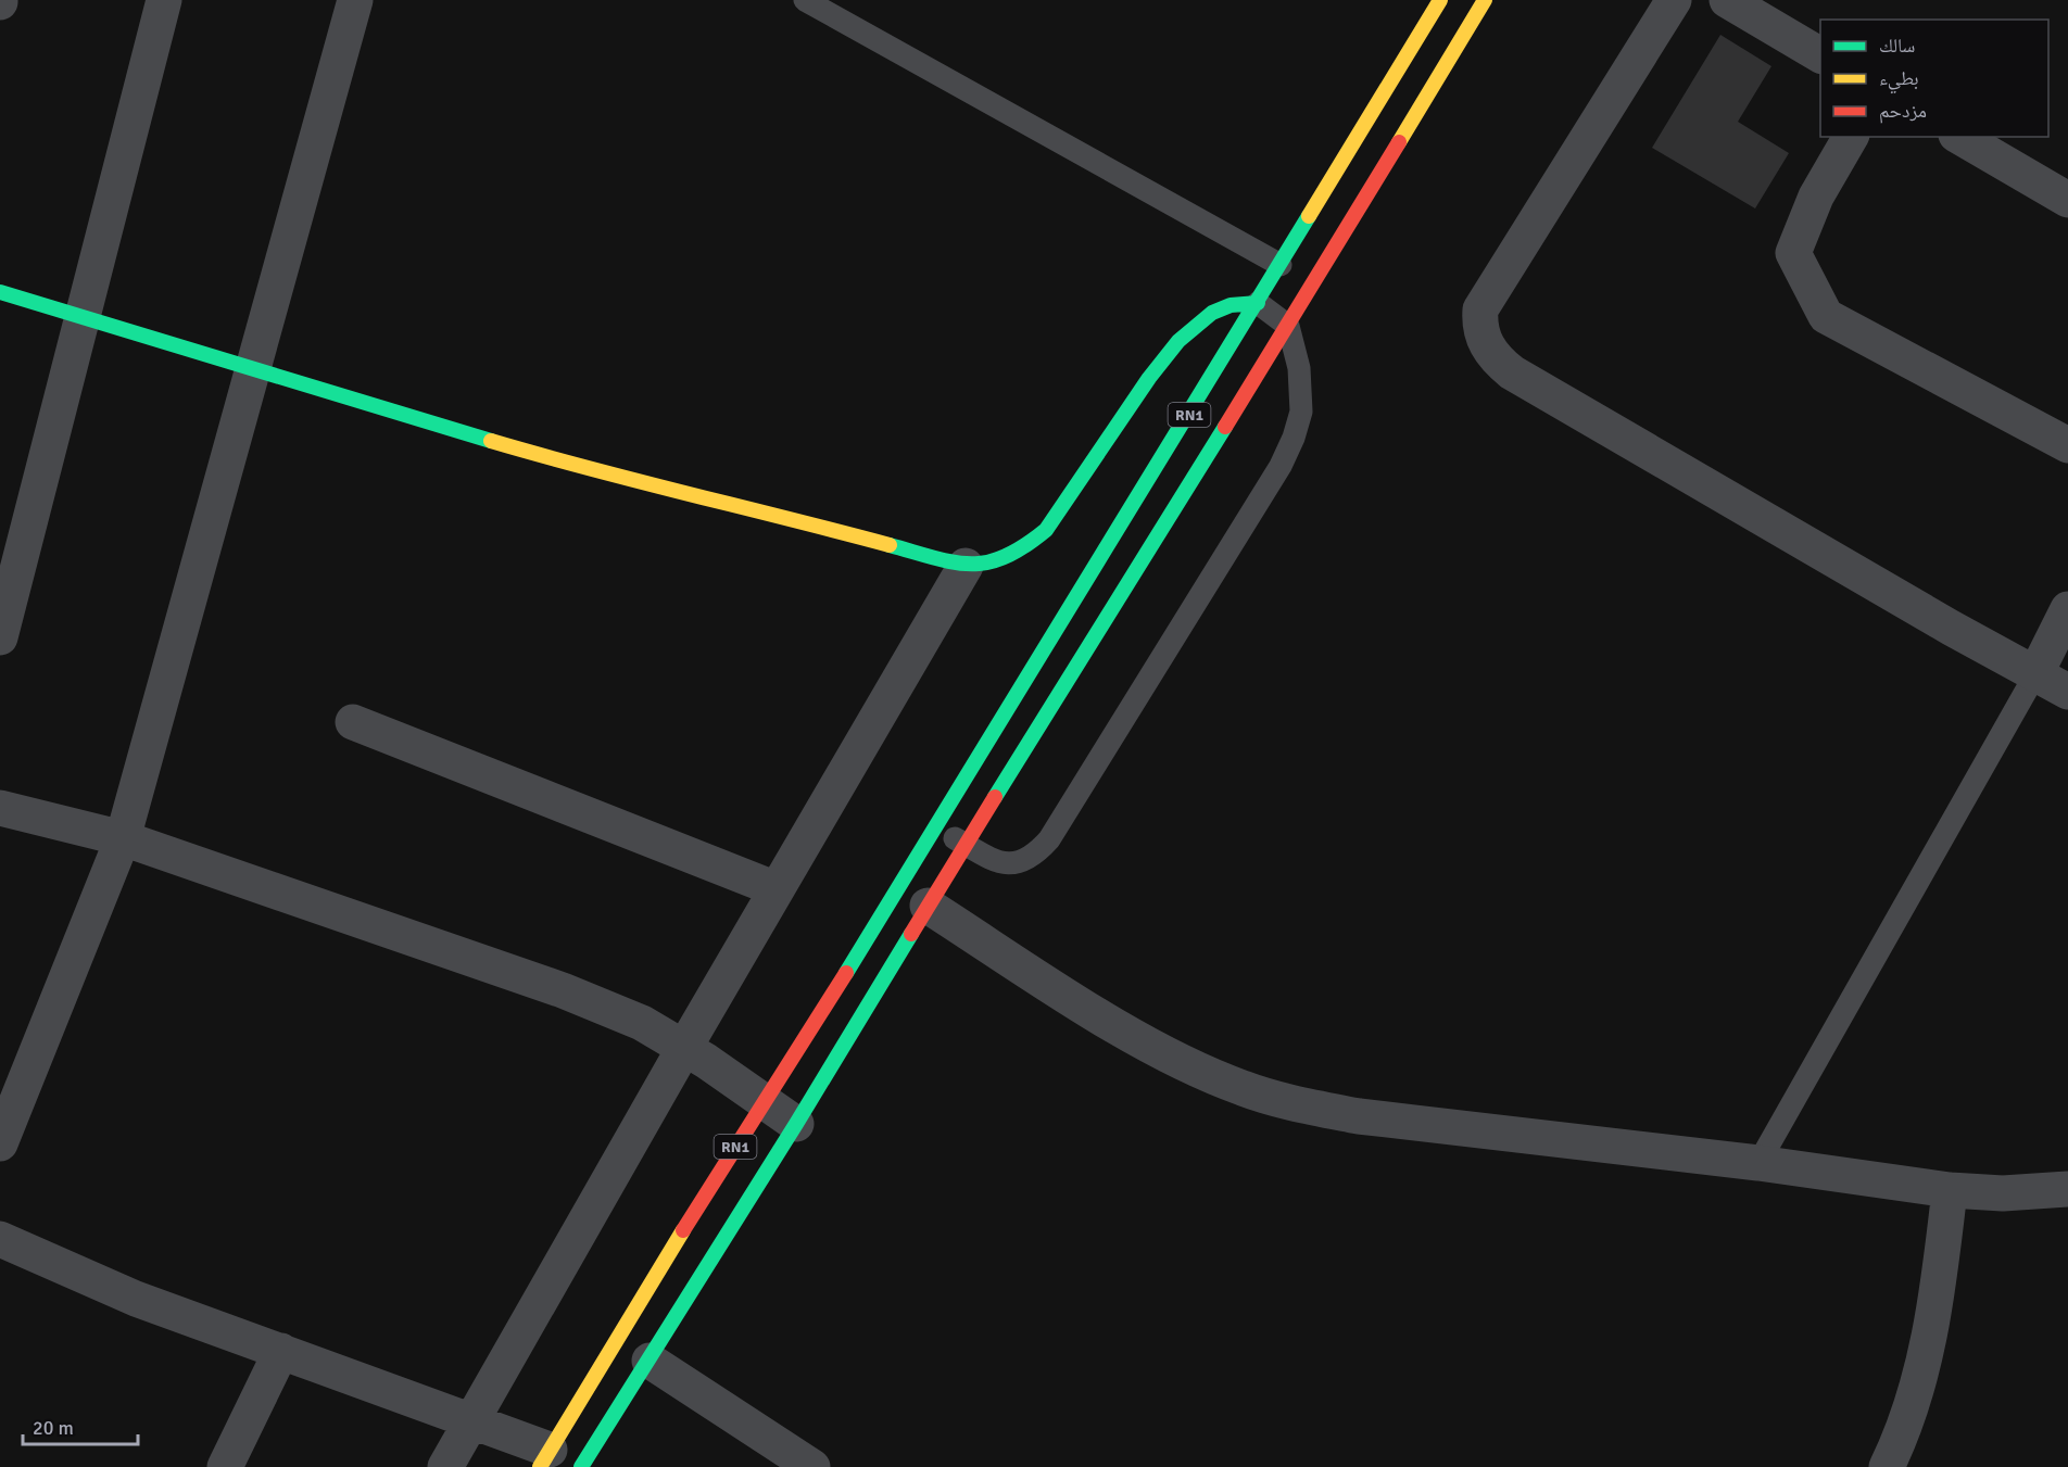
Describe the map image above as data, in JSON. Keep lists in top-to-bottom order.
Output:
{
  "streets": {
    "main road": ["RN1"]
  },
  "legend": ["سالك", "بطيء", "مزدحم"],
  "scale_bar": "20 m"
}
